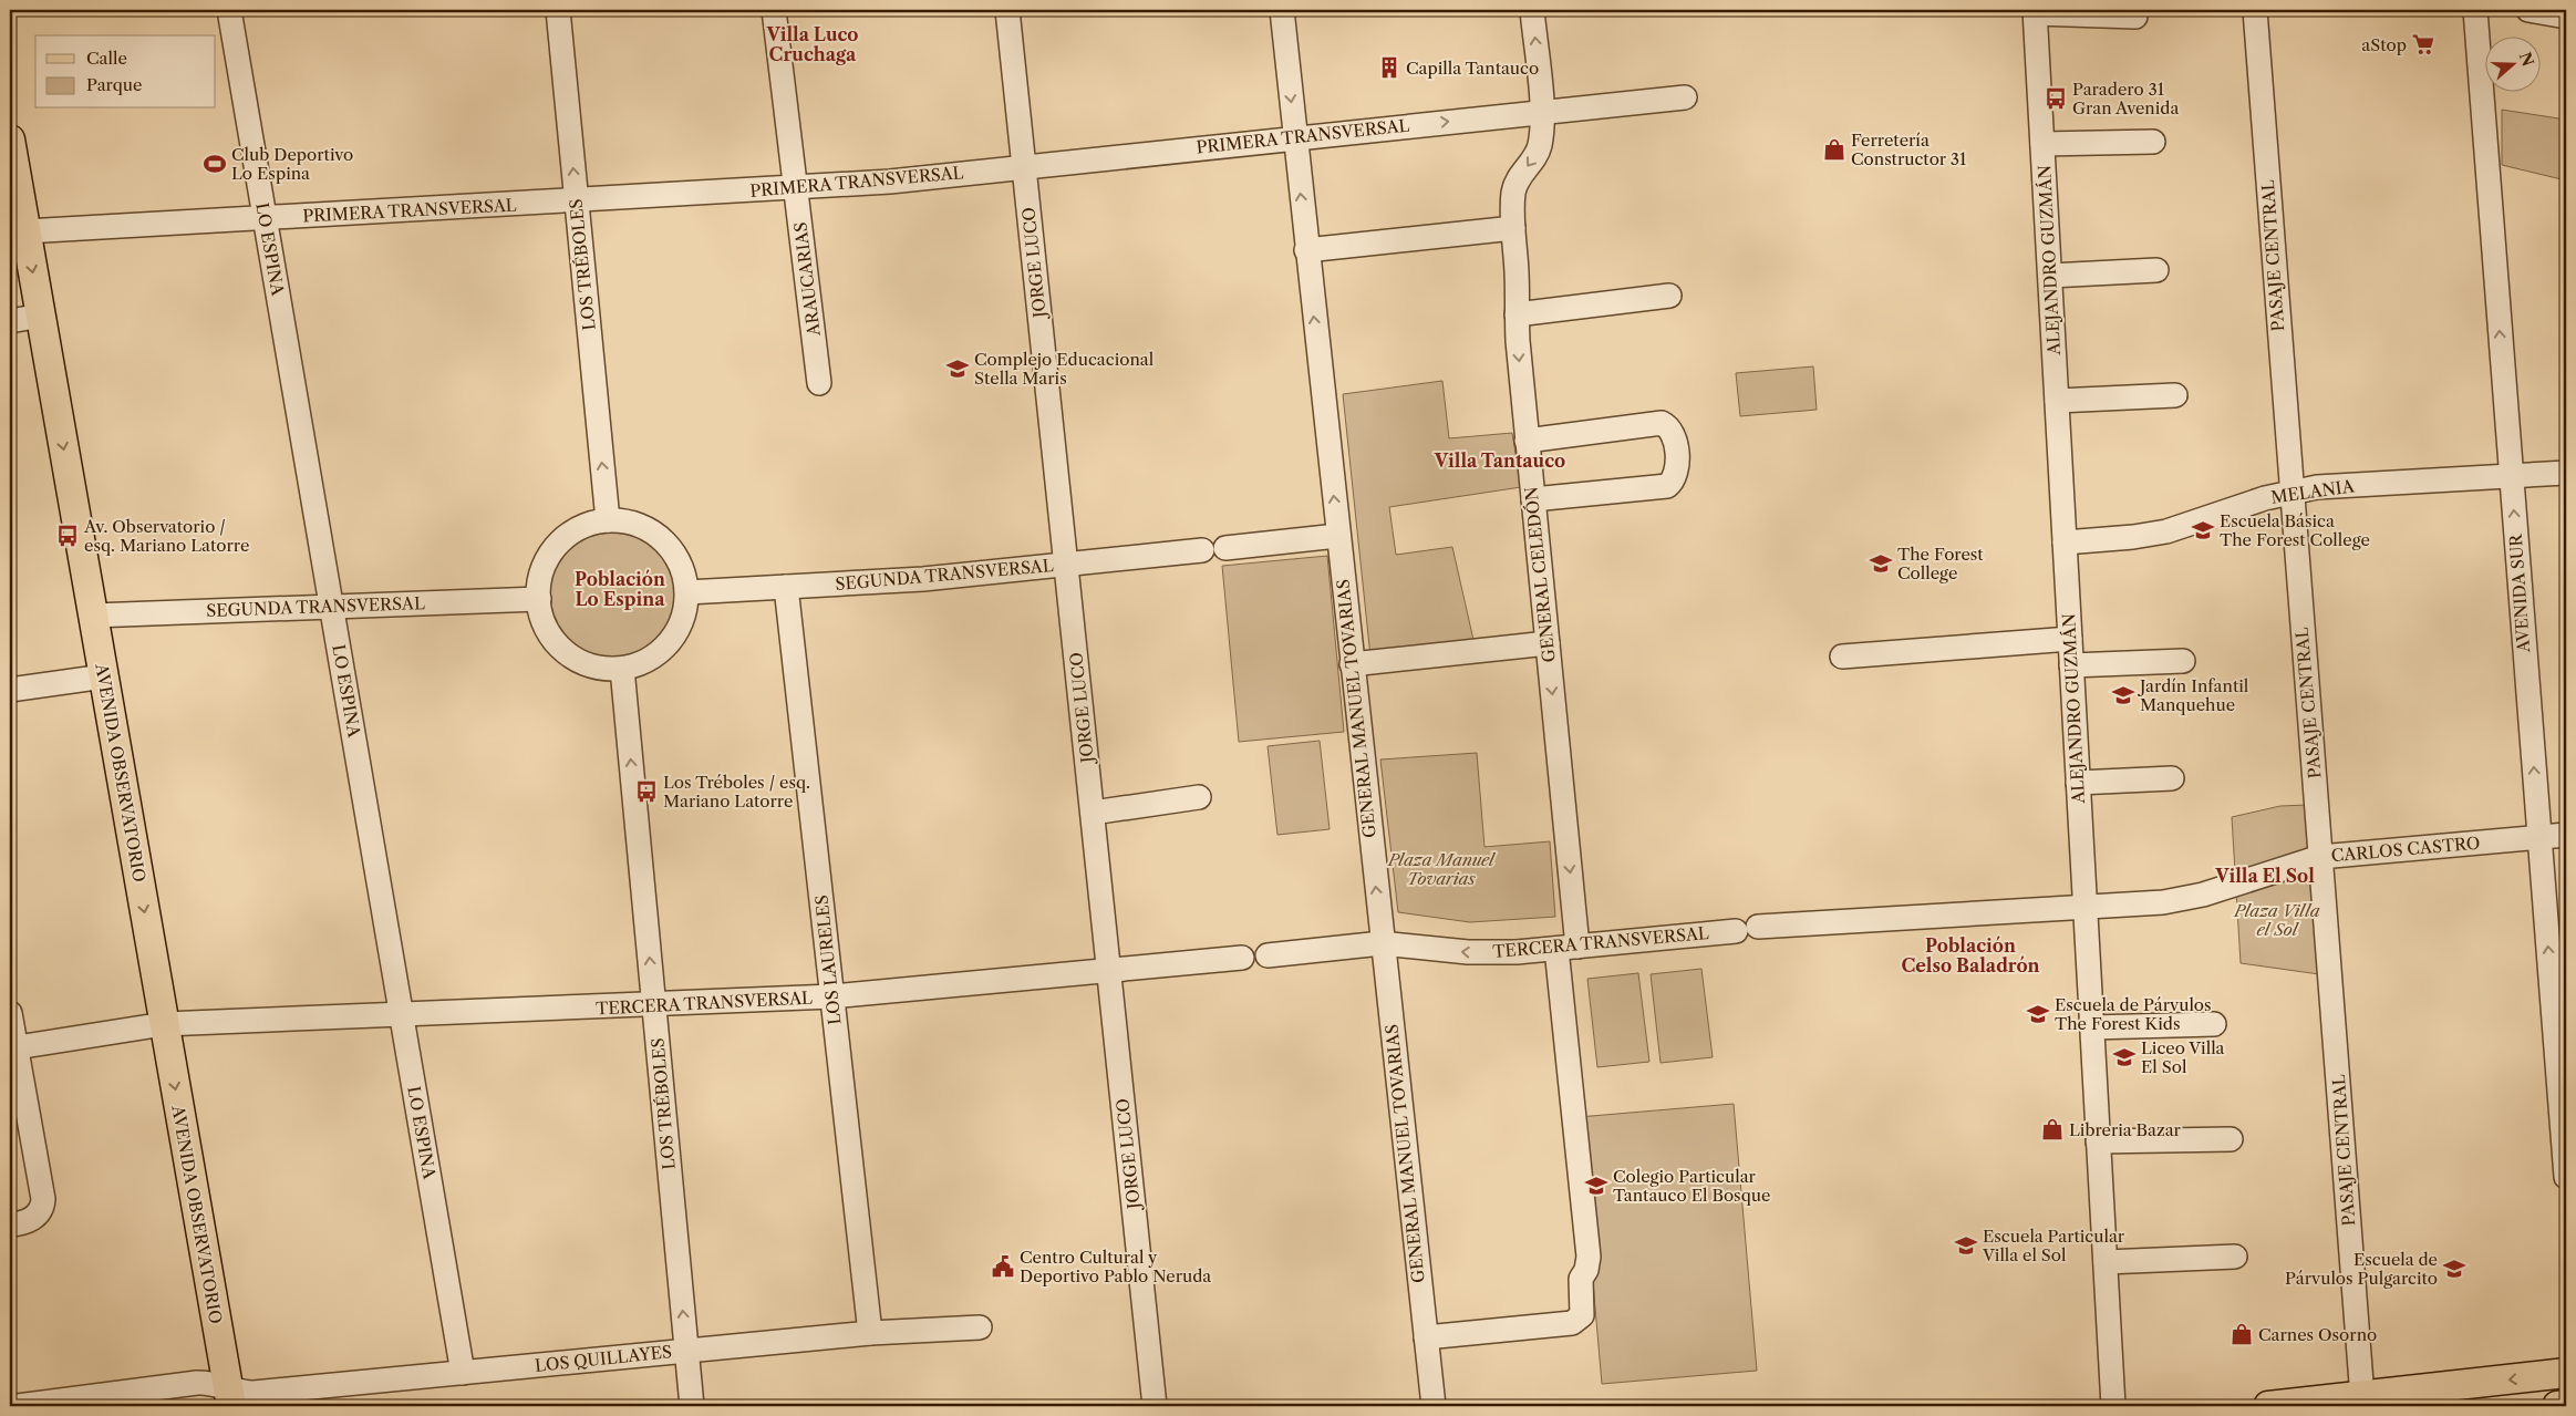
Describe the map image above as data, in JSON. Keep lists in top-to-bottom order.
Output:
{
  "streets": {
    "main road": ["AVENIDA OBSERVATORIO"],
    "street": [
      "PRIMERA TRANSVERSAL",
      "LO ESPINA",
      "PASAJE CENTRAL",
      "ALEJANDRO GUZMÁN",
      "JORGE LUCO",
      "LOS TRÉBOLES",
      "ARAUCARIAS",
      "MELANIA",
      "SEGUNDA TRANSVERSAL",
      "GENERAL CELEDÓN",
      "AVENIDA SUR",
      "GENERAL MANUEL TOVARIAS",
      "CARLOS CASTRO",
      "TERCERA TRANSVERSAL",
      "LOS LAURELES",
      "LOS QUILLAYES"
    ]
  },
  "crossings": [
    ["PRIMERA TRANSVERSAL", "LO ESPINA"],
    ["PRIMERA TRANSVERSAL", "JORGE LUCO"],
    ["PRIMERA TRANSVERSAL", "LOS TRÉBOLES"],
    ["PRIMERA TRANSVERSAL", "ARAUCARIAS"],
    ["PRIMERA TRANSVERSAL", "GENERAL CELEDÓN"],
    ["PRIMERA TRANSVERSAL", "GENERAL MANUEL TOVARIAS"],
    ["PRIMERA TRANSVERSAL", "AVENIDA OBSERVATORIO"],
    ["LO ESPINA", "SEGUNDA TRANSVERSAL"],
    ["LO ESPINA", "TERCERA TRANSVERSAL"],
    ["LO ESPINA", "LOS QUILLAYES"],
    ["PASAJE CENTRAL", "MELANIA"],
    ["PASAJE CENTRAL", "CARLOS CASTRO"],
    ["ALEJANDRO GUZMÁN", "MELANIA"],
    ["ALEJANDRO GUZMÁN", "CARLOS CASTRO"],
    ["ALEJANDRO GUZMÁN", "TERCERA TRANSVERSAL"],
    ["JORGE LUCO", "SEGUNDA TRANSVERSAL"],
    ["JORGE LUCO", "TERCERA TRANSVERSAL"],
    ["LOS TRÉBOLES", "SEGUNDA TRANSVERSAL"],
    ["LOS TRÉBOLES", "TERCERA TRANSVERSAL"],
    ["LOS TRÉBOLES", "LOS QUILLAYES"],
    ["MELANIA", "AVENIDA SUR"],
    ["SEGUNDA TRANSVERSAL", "AVENIDA OBSERVATORIO"],
    ["SEGUNDA TRANSVERSAL", "LOS LAURELES"],
    ["GENERAL CELEDÓN", "GENERAL MANUEL TOVARIAS"],
    ["GENERAL CELEDÓN", "TERCERA TRANSVERSAL"],
    ["AVENIDA SUR", "CARLOS CASTRO"],
    ["GENERAL MANUEL TOVARIAS", "TERCERA TRANSVERSAL"],
    ["AVENIDA OBSERVATORIO", "TERCERA TRANSVERSAL"],
    ["AVENIDA OBSERVATORIO", "LOS QUILLAYES"],
    ["CARLOS CASTRO", "TERCERA TRANSVERSAL"],
    ["TERCERA TRANSVERSAL", "LOS LAURELES"],
    ["LOS LAURELES", "LOS QUILLAYES"]
  ],
  "one_way": ["LOS TRÉBOLES", "AVENIDA SUR", "AVENIDA OBSERVATORIO"],
  "districts": [
    "Villa Luco Cruchaga",
    "Villa Tantauco",
    "Población Lo Espina",
    "Villa El Sol",
    "Población Celso Baladrón"
  ],
  "parks": ["Plaza Manuel Tovarias", "Plaza Villa el Sol"],
  "places": {
    "supermarket": ["aStop"],
    "building": ["Capilla Tantauco"],
    "bus stop": ["Paradero 31 Gran Avenida", "Av. Observatorio / esq. Mariano Latorre", "Los Tréboles / esq. Mariano Latorre"],
    "shop": ["Ferretería Constructor 31", "Libreria Bazar", "Carnes Osorno"],
    "sports": ["Club Deportivo Lo Espina"],
    "school or university": [
      "Complejo Educacional Stella Maris",
      "Escuela Básica The Forest College",
      "The Forest College",
      "Jardín Infantil Manquehue",
      "Escuela de Párvulos The Forest Kids",
      "Liceo Villa El Sol",
      "Colegio Particular Tantauco El Bosque",
      "Escuela Particular Villa el Sol",
      "Escuela de Párvulos Pulgarcito"
    ],
    "public building": ["Centro Cultural y Deportivo Pablo Neruda"]
  },
  "legend": ["Calle", "Parque"],
  "north": "right"
}
